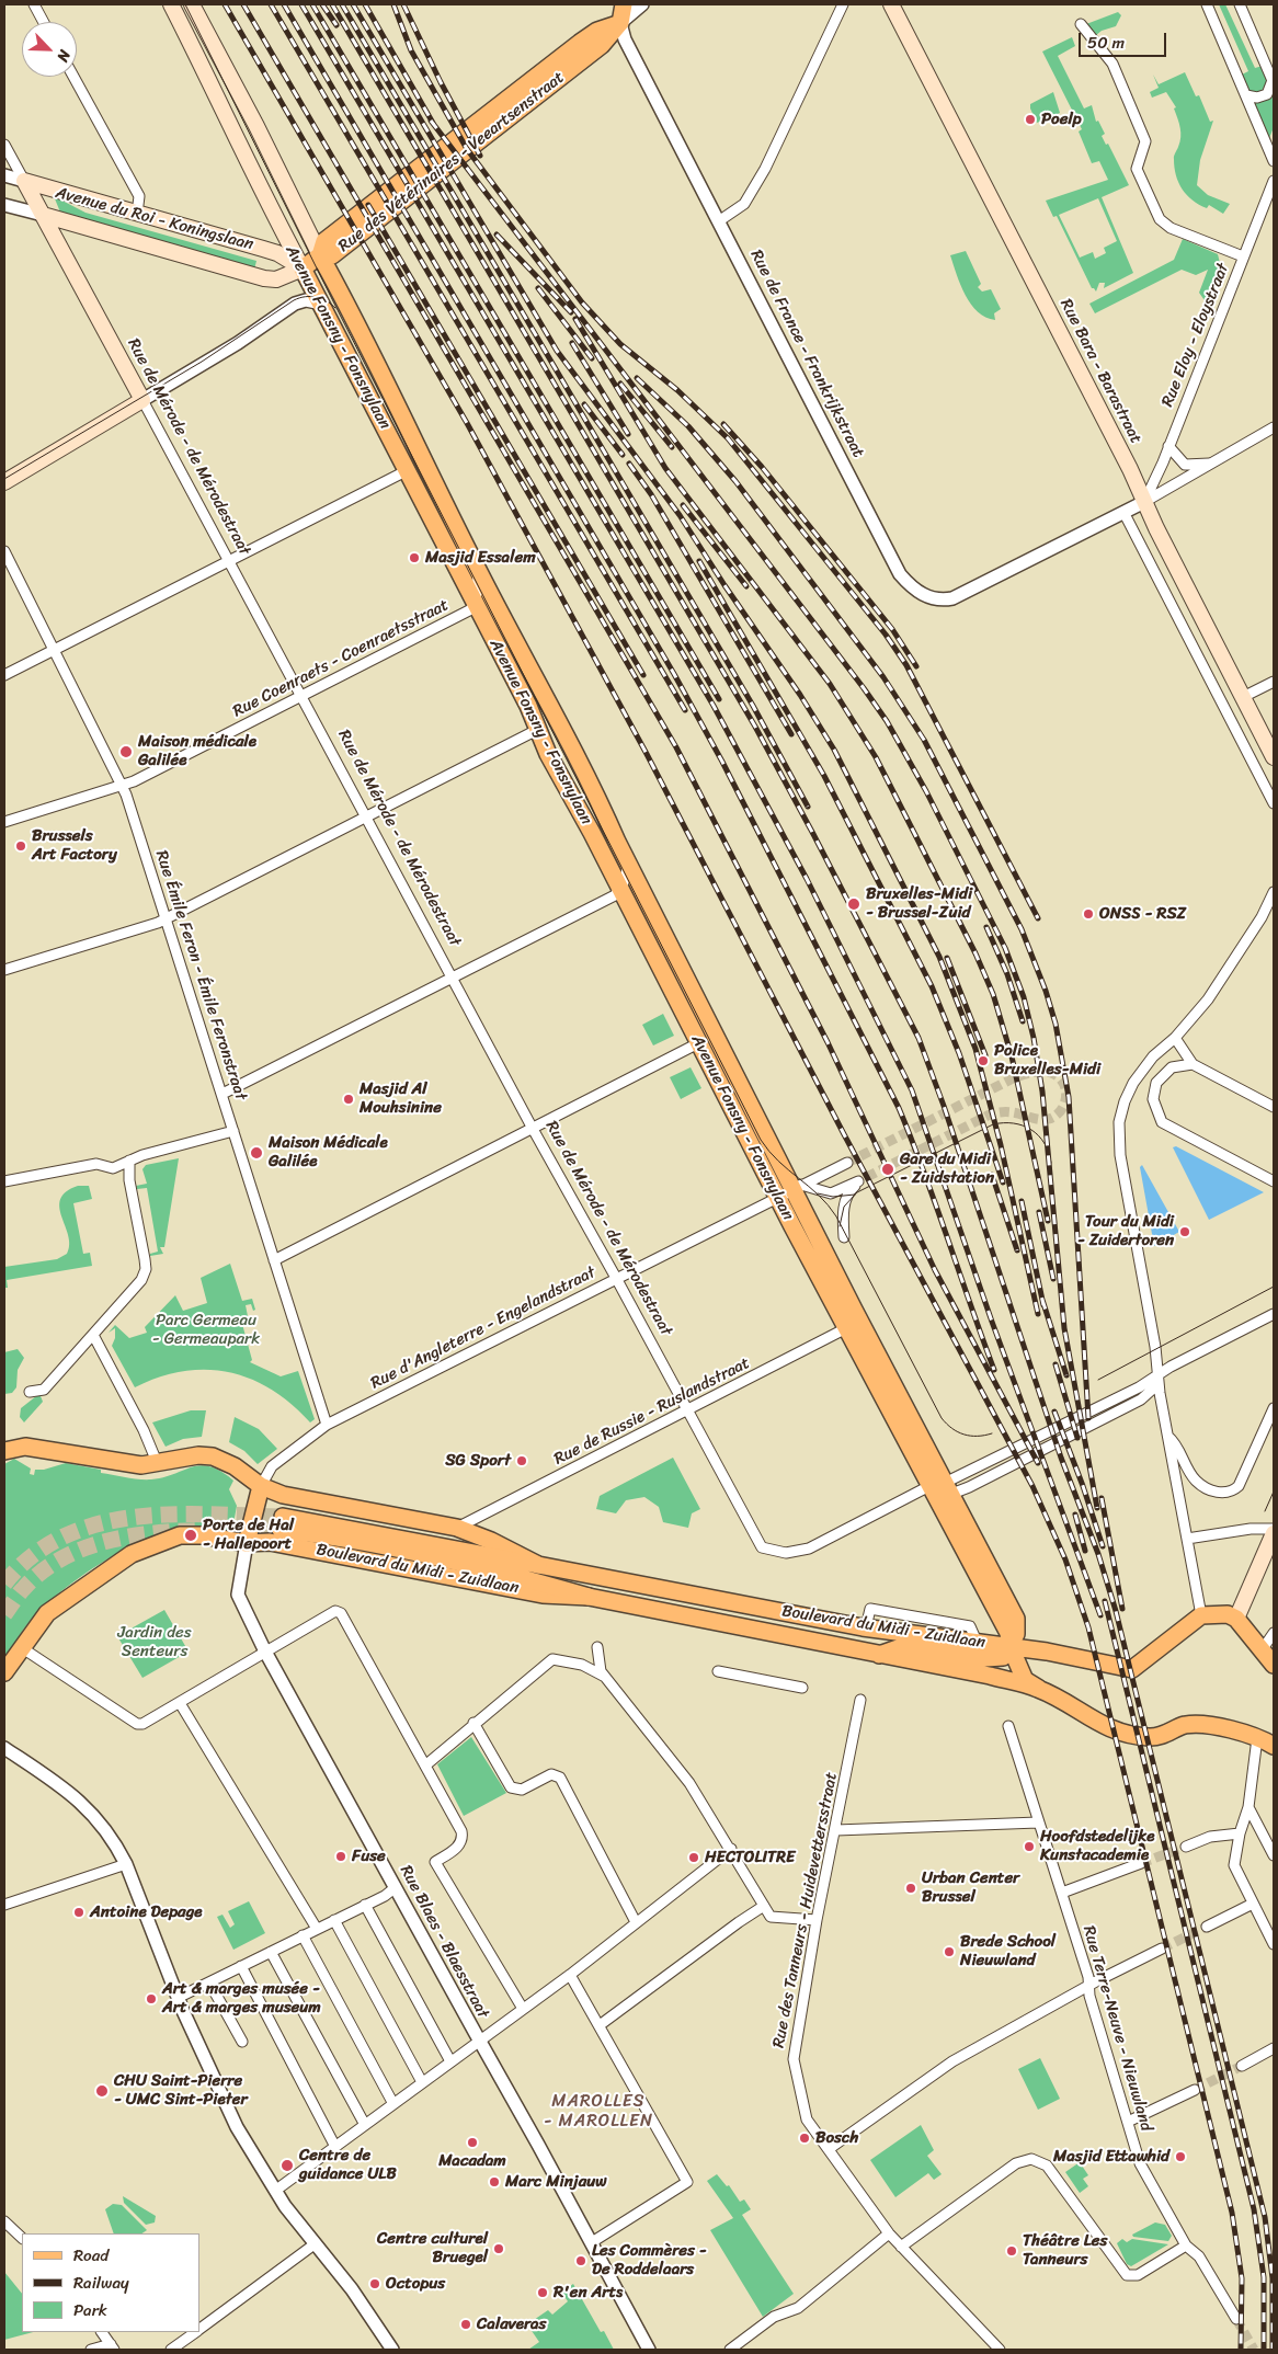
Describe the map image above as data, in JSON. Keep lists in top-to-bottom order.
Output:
{
  "streets": {
    "main road": [
      "Rue des Vétérinaires - Veeartsenstraat",
      "Avenue du Roi - Koningslaan",
      "Avenue Fonsny - Fonsnylaan",
      "Rue Bara - Barastraat",
      "Rue de Mérode - de Mérodestraat",
      "Boulevard du Midi - Zuidlaan"
    ],
    "street": [
      "Rue Eloy - Eloystraat",
      "Rue de France - Frankrijkstraat",
      "Rue Coenraets - Coenraetsstraat",
      "Rue Émile Feron - Émile Feronstraat",
      "Rue d'Angleterre - Engelandstraat",
      "Rue de Russie - Ruslandstraat",
      "Rue des Tanneurs - Huidevettersstraat",
      "Rue Blaes - Blaesstraat",
      "Rue Terre-Neuve - Nieuwland"
    ]
  },
  "crossings": [
    ["Rue des Vétérinaires - Veeartsenstraat", "Avenue du Roi - Koningslaan"],
    ["Rue des Vétérinaires - Veeartsenstraat", "Avenue Fonsny - Fonsnylaan"],
    ["Rue des Vétérinaires - Veeartsenstraat", "Rue de France - Frankrijkstraat"],
    ["Avenue du Roi - Koningslaan", "Avenue Fonsny - Fonsnylaan"],
    ["Avenue du Roi - Koningslaan", "Rue de Mérode - de Mérodestraat"],
    ["Rue Eloy - Eloystraat", "Rue de France - Frankrijkstraat"],
    ["Rue Eloy - Eloystraat", "Rue Bara - Barastraat"],
    ["Avenue Fonsny - Fonsnylaan", "Rue de Mérode - de Mérodestraat"],
    ["Avenue Fonsny - Fonsnylaan", "Rue Coenraets - Coenraetsstraat"],
    ["Avenue Fonsny - Fonsnylaan", "Rue d'Angleterre - Engelandstraat"],
    ["Avenue Fonsny - Fonsnylaan", "Rue de Russie - Ruslandstraat"],
    ["Rue de France - Frankrijkstraat", "Rue Bara - Barastraat"],
    ["Rue de Mérode - de Mérodestraat", "Rue Coenraets - Coenraetsstraat"],
    ["Rue de Mérode - de Mérodestraat", "Rue d'Angleterre - Engelandstraat"],
    ["Rue de Mérode - de Mérodestraat", "Rue de Russie - Ruslandstraat"],
    ["Rue Coenraets - Coenraetsstraat", "Rue Émile Feron - Émile Feronstraat"],
    ["Rue Émile Feron - Émile Feronstraat", "Rue d'Angleterre - Engelandstraat"],
    ["Boulevard du Midi - Zuidlaan", "Rue Blaes - Blaesstraat"]
  ],
  "districts": ["MAROLLES - MAROLLEN"],
  "parks": ["Parc Germeau - Germeaupark", "Jardin des Senteurs"],
  "places": [
    "Poelp",
    "Masjid Essalem",
    "Maison médicale Galilée",
    "Brussels Art Factory",
    "Bruxelles-Midi - Brussel-Zuid",
    "ONSS - RSZ",
    "Police Bruxelles-Midi",
    "Masjid Al Mouhsinine",
    "Maison Médicale Galilée",
    "Gare du Midi - Zuidstation",
    "Tour du Midi - Zuidertoren",
    "SG Sport",
    "Porte de Hal - Hallepoort",
    "Hoofdstedelijke Kunstacademie",
    "Fuse",
    "HECTOLITRE",
    "Urban Center Brussel",
    "Antoine Depage",
    "Brede School Nieuwland",
    "Art & marges musée - Art & marges museum",
    "CHU Saint-Pierre - UMC Sint-Pieter",
    "Bosch",
    "Macadam",
    "Masjid Ettawhid",
    "Centre de guidance ULB",
    "Marc Minjauw",
    "Centre culturel Bruegel",
    "Théâtre Les Tanneurs",
    "Les Commères - De Roddelaars",
    "Octopus",
    "R'en Arts",
    "Calaveras"
  ],
  "legend": ["Road", "Railway", "Park"],
  "scale_bar": "50 m",
  "north": "bottom right"
}
